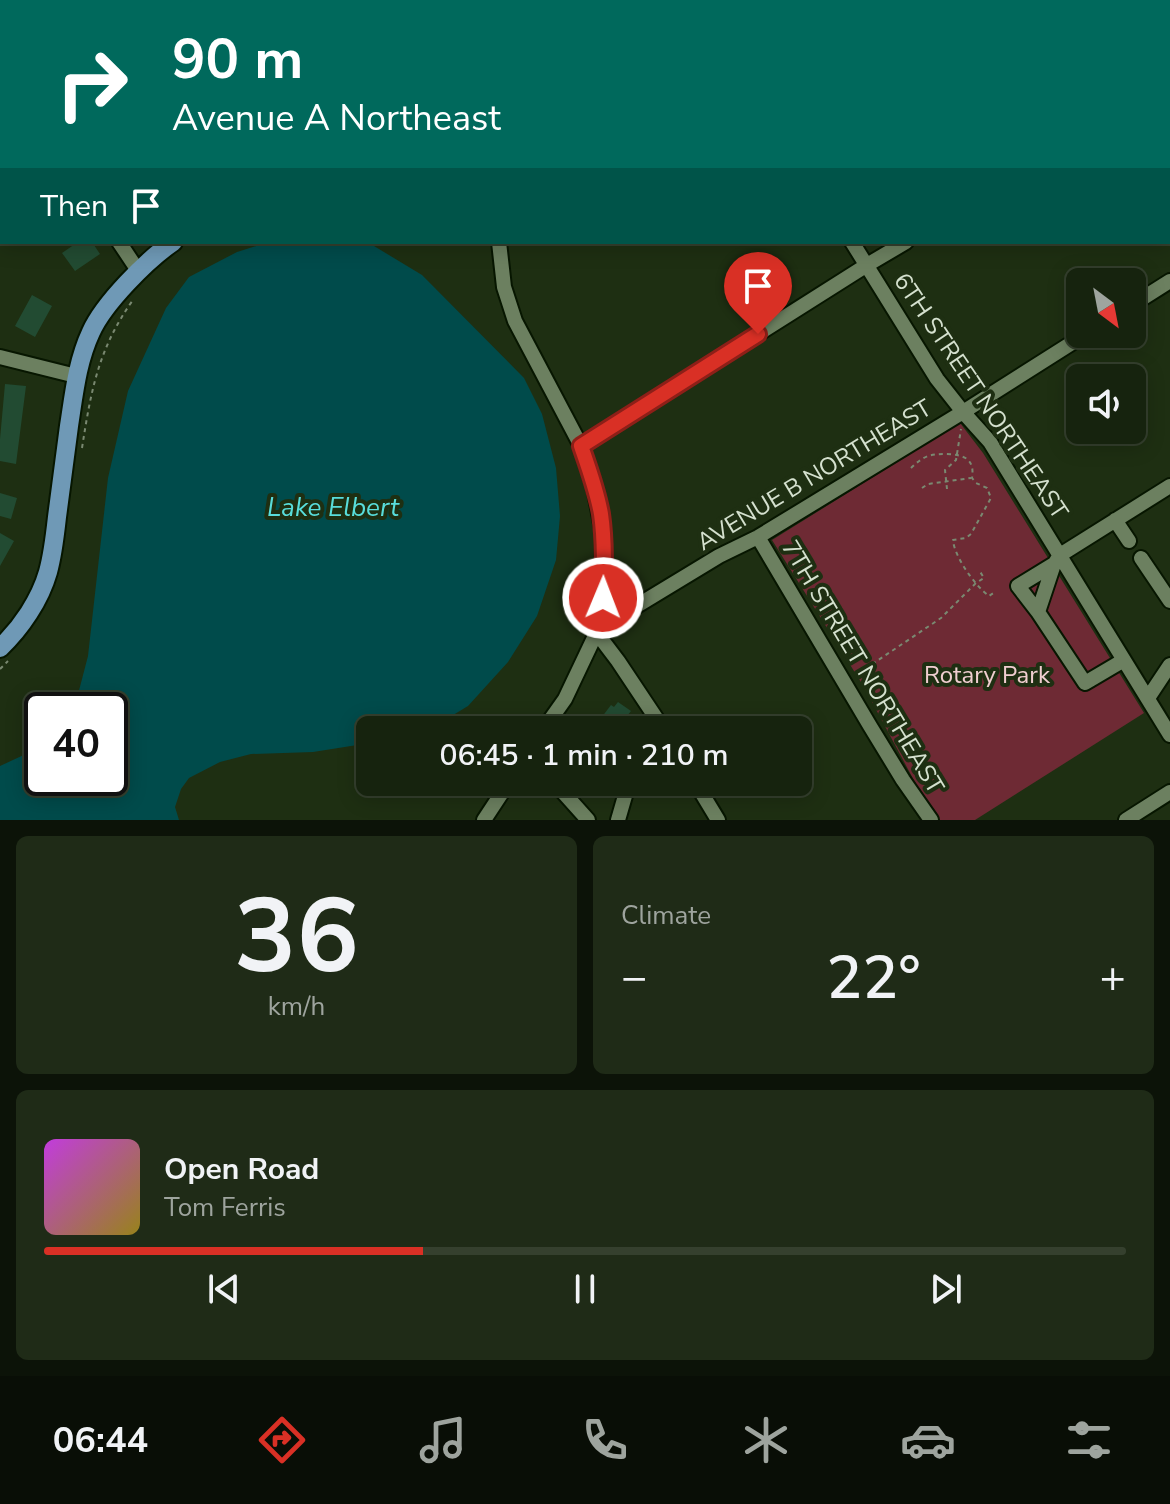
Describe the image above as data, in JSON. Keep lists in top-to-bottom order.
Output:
{
  "streets": {
    "street": ["6TH STREET NORTHEAST", "AVENUE B NORTHEAST", "7TH STREET NORTHEAST"]
  },
  "crossings": [
    ["6TH STREET NORTHEAST", "AVENUE B NORTHEAST"],
    ["AVENUE B NORTHEAST", "7TH STREET NORTHEAST"]
  ],
  "water": ["Lake Elbert"],
  "parks": ["Rotary Park"],
  "north": "bottom right",
  "page": {
    "turn": ["90 m", "Avenue A Northeast"],
    "then": "Then",
    "limit": "40",
    "trip": "06:45 · 1 min · 210 m",
    "tile": [
      ["36", "km/h"],
      "Climate"
    ],
    "heat": ["−", "22°", "+"],
    "song": ["Open Road", "Tom Ferris"],
    "tabs": "06:44"
  }
}
